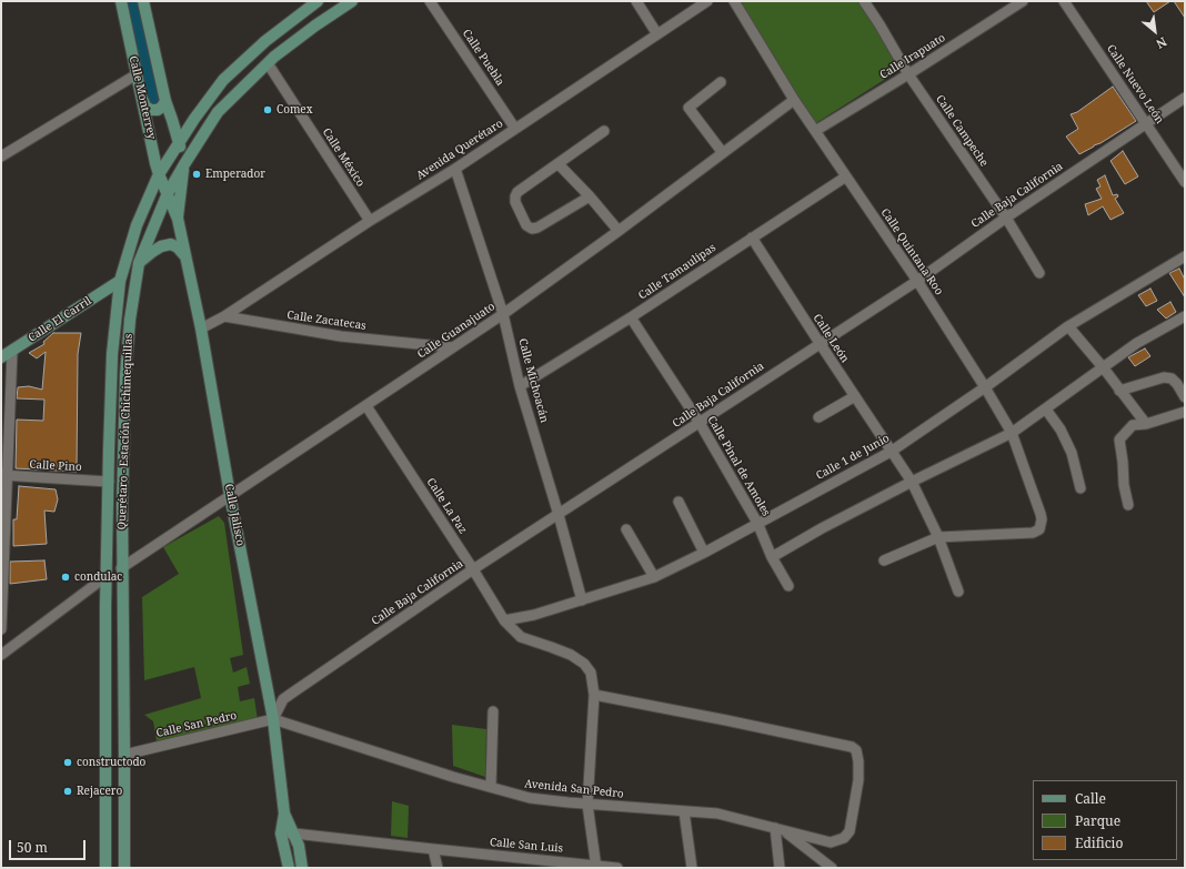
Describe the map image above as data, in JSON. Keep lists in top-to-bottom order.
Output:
{
  "streets": {
    "main road": [
      "Calle Monterrey",
      "Calle El Carril",
      "Querétaro - Estación Chichimequillas",
      "Calle Jalisco"
    ],
    "street": [
      "Calle Irapuato",
      "Calle Puebla",
      "Calle Nuevo León",
      "Calle Campeche",
      "Avenida Querétaro",
      "Calle México",
      "Calle Baja California",
      "Calle Quintana Roo",
      "Calle Tamaulipas",
      "Calle Zacatecas",
      "Calle Guanajuato",
      "Calle León",
      "Calle Michoacán",
      "Calle 1 de Junio",
      "Calle Pino",
      "Calle Pinal de Amoles",
      "Calle La Paz",
      "Calle San Pedro",
      "Avenida San Pedro",
      "Calle San Luis"
    ]
  },
  "crossings": [
    ["Calle Irapuato", "Calle Campeche"],
    ["Calle Irapuato", "Calle Quintana Roo"],
    ["Calle Puebla", "Avenida Querétaro"],
    ["Calle Nuevo León", "Calle Baja California"],
    ["Calle Monterrey", "Querétaro - Estación Chichimequillas"],
    ["Calle Monterrey", "Calle Jalisco"],
    ["Calle Campeche", "Calle Baja California"],
    ["Avenida Querétaro", "Calle México"],
    ["Avenida Querétaro", "Calle Zacatecas"],
    ["Avenida Querétaro", "Calle Michoacán"],
    ["Calle México", "Querétaro - Estación Chichimequillas"],
    ["Calle Baja California", "Calle Quintana Roo"],
    ["Calle Baja California", "Calle León"],
    ["Calle Baja California", "Calle Michoacán"],
    ["Calle Baja California", "Calle Pinal de Amoles"],
    ["Calle Baja California", "Calle La Paz"],
    ["Calle Baja California", "Calle Jalisco"],
    ["Calle Baja California", "Calle San Pedro"],
    ["Calle Baja California", "Avenida San Pedro"],
    ["Calle Quintana Roo", "Calle Tamaulipas"],
    ["Calle Quintana Roo", "Calle Guanajuato"],
    ["Calle Quintana Roo", "Calle 1 de Junio"],
    ["Calle Tamaulipas", "Calle León"],
    ["Calle Tamaulipas", "Calle Michoacán"],
    ["Calle Tamaulipas", "Calle Pinal de Amoles"],
    ["Calle El Carril", "Querétaro - Estación Chichimequillas"],
    ["Calle Zacatecas", "Calle Guanajuato"],
    ["Calle Guanajuato", "Calle Michoacán"],
    ["Calle Guanajuato", "Querétaro - Estación Chichimequillas"],
    ["Calle Guanajuato", "Calle La Paz"],
    ["Calle Guanajuato", "Calle Jalisco"],
    ["Calle León", "Calle 1 de Junio"],
    ["Calle Michoacán", "Calle 1 de Junio"],
    ["Querétaro - Estación Chichimequillas", "Calle Pino"],
    ["Querétaro - Estación Chichimequillas", "Calle Jalisco"],
    ["Querétaro - Estación Chichimequillas", "Calle San Pedro"],
    ["Calle 1 de Junio", "Calle Pinal de Amoles"],
    ["Calle 1 de Junio", "Calle La Paz"],
    ["Calle Jalisco", "Calle San Pedro"],
    ["Calle Jalisco", "Avenida San Pedro"],
    ["Calle Jalisco", "Calle San Luis"],
    ["Calle San Pedro", "Avenida San Pedro"]
  ],
  "places": [
    "Comex",
    "Emperador",
    "condulac",
    "constructodo",
    "Rejacero"
  ],
  "legend": ["Calle", "Parque", "Edificio"],
  "scale_bar": "50 m",
  "north": "bottom right"
}
